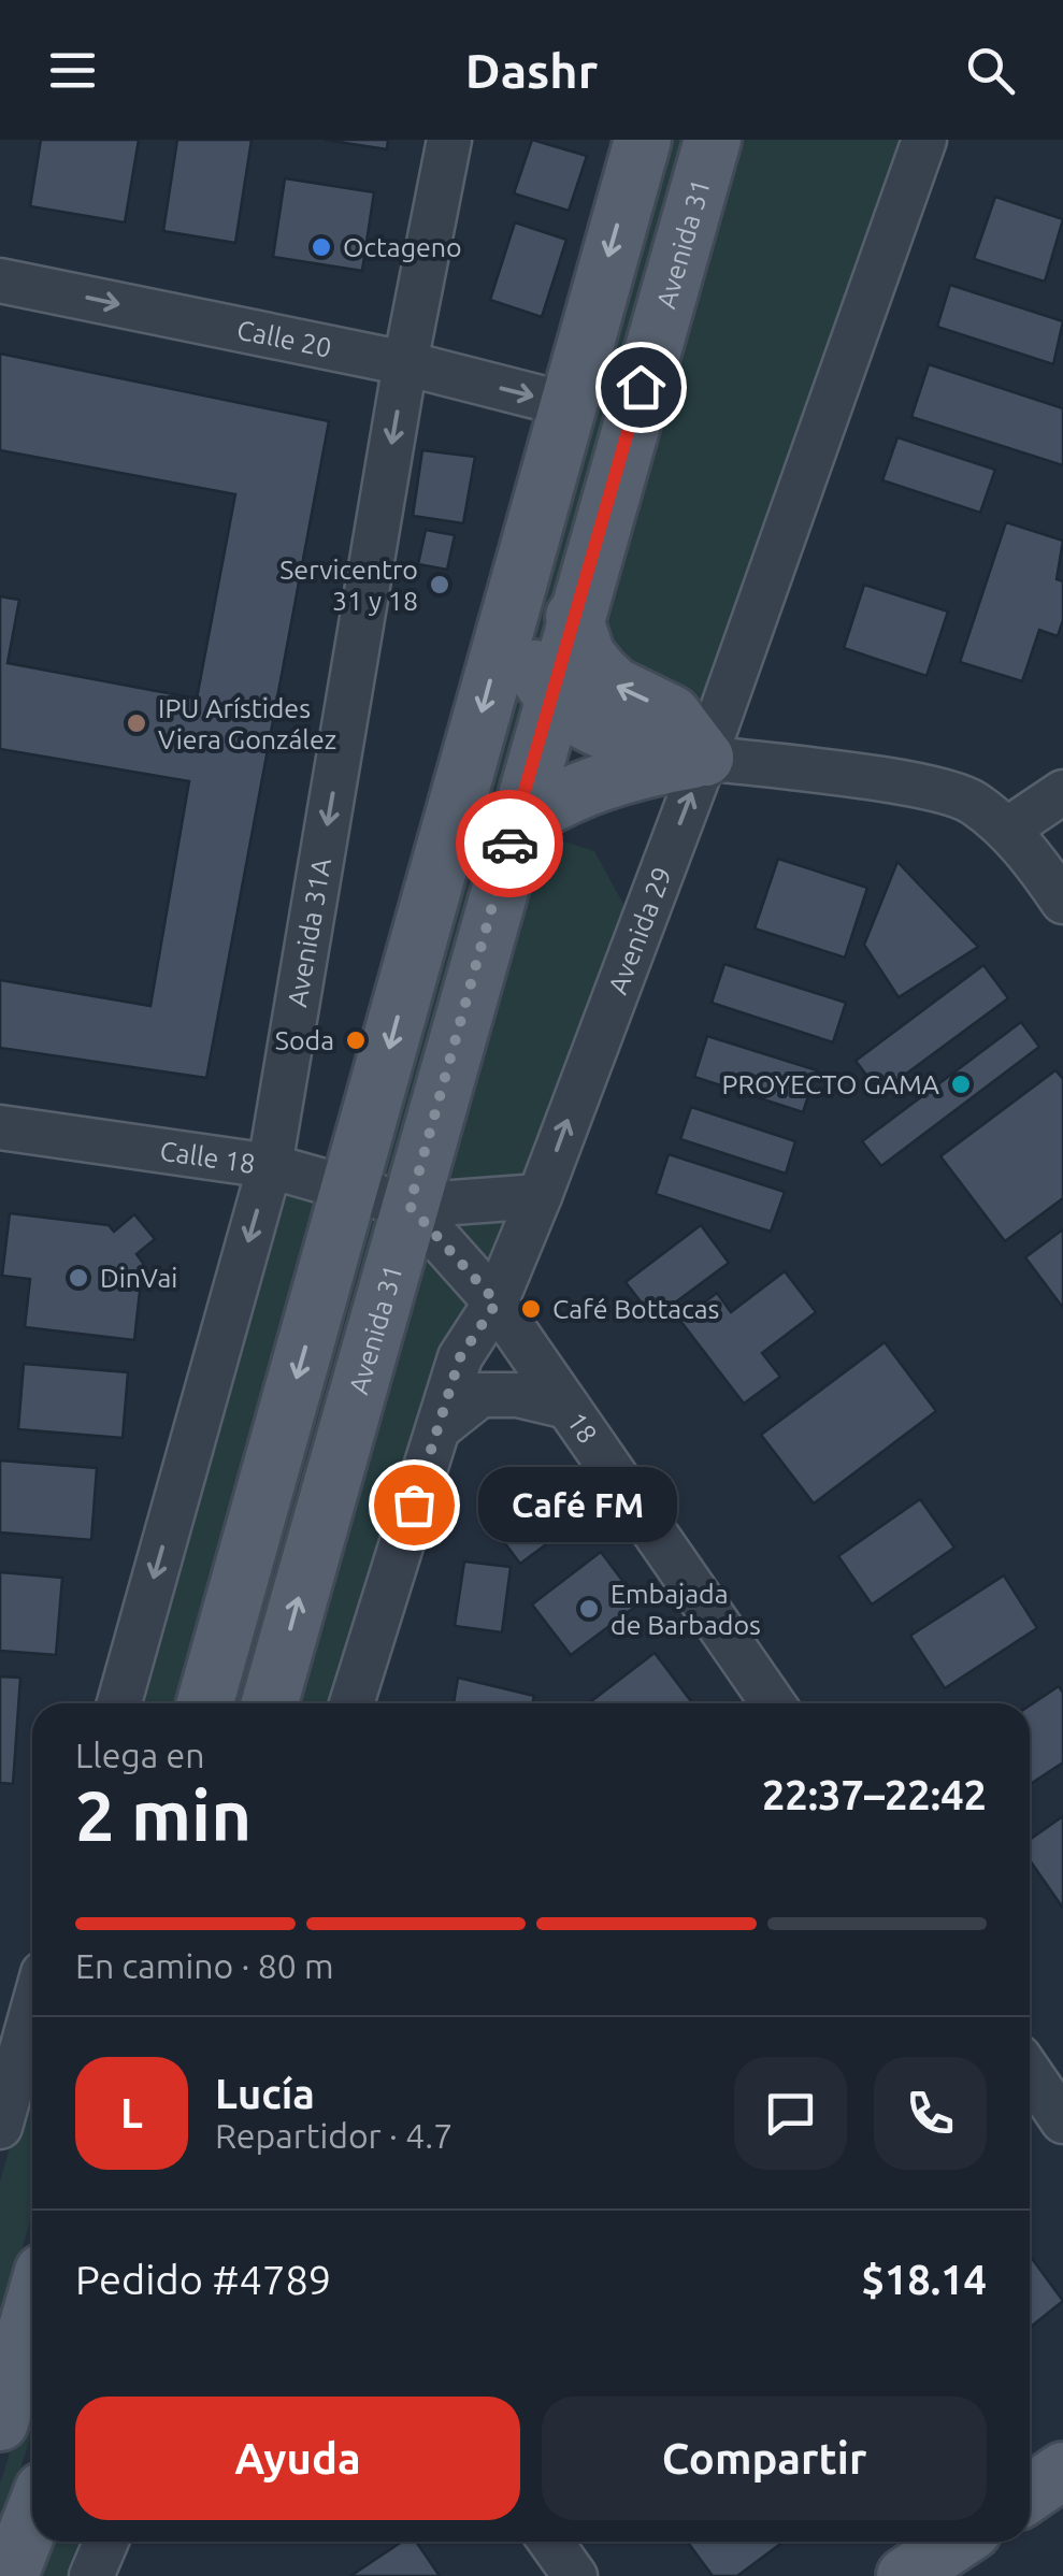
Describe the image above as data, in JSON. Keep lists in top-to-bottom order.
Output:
{
  "streets": {
    "main road": ["Avenida 31"],
    "street": [
      "Calle 20",
      "Avenida 29",
      "Avenida 31A",
      "Calle 18",
      "18"
    ]
  },
  "crossings": [
    ["Avenida 31", "Calle 18"],
    ["Calle 20", "Avenida 31A"],
    ["Avenida 29", "Calle 18"],
    ["Avenida 29", "18"],
    ["Avenida 31A", "Calle 18"]
  ],
  "one_way": ["Calle 20", "Avenida 31A"],
  "places": [
    "Octageno",
    "Servicentro 31 y 18",
    "IPU Arístides Viera González",
    "Soda",
    "PROYECTO GAMA",
    "DinVai",
    "Café Bottacas",
    "Café FM",
    "Embajada de Barbados"
  ],
  "page": {
    "header": "Dashr",
    "bubble": "Café FM",
    "heading": ["2 min", "Llega en", "22:37–22:42"],
    "panel": [
      "Lucía",
      "Repartidor · 4.7",
      "Pedido #4789",
      "$18.14"
    ],
    "bar": "En camino · 80 m",
    "round": "L",
    "buttons": ["Ayuda", "Compartir"]
  }
}
